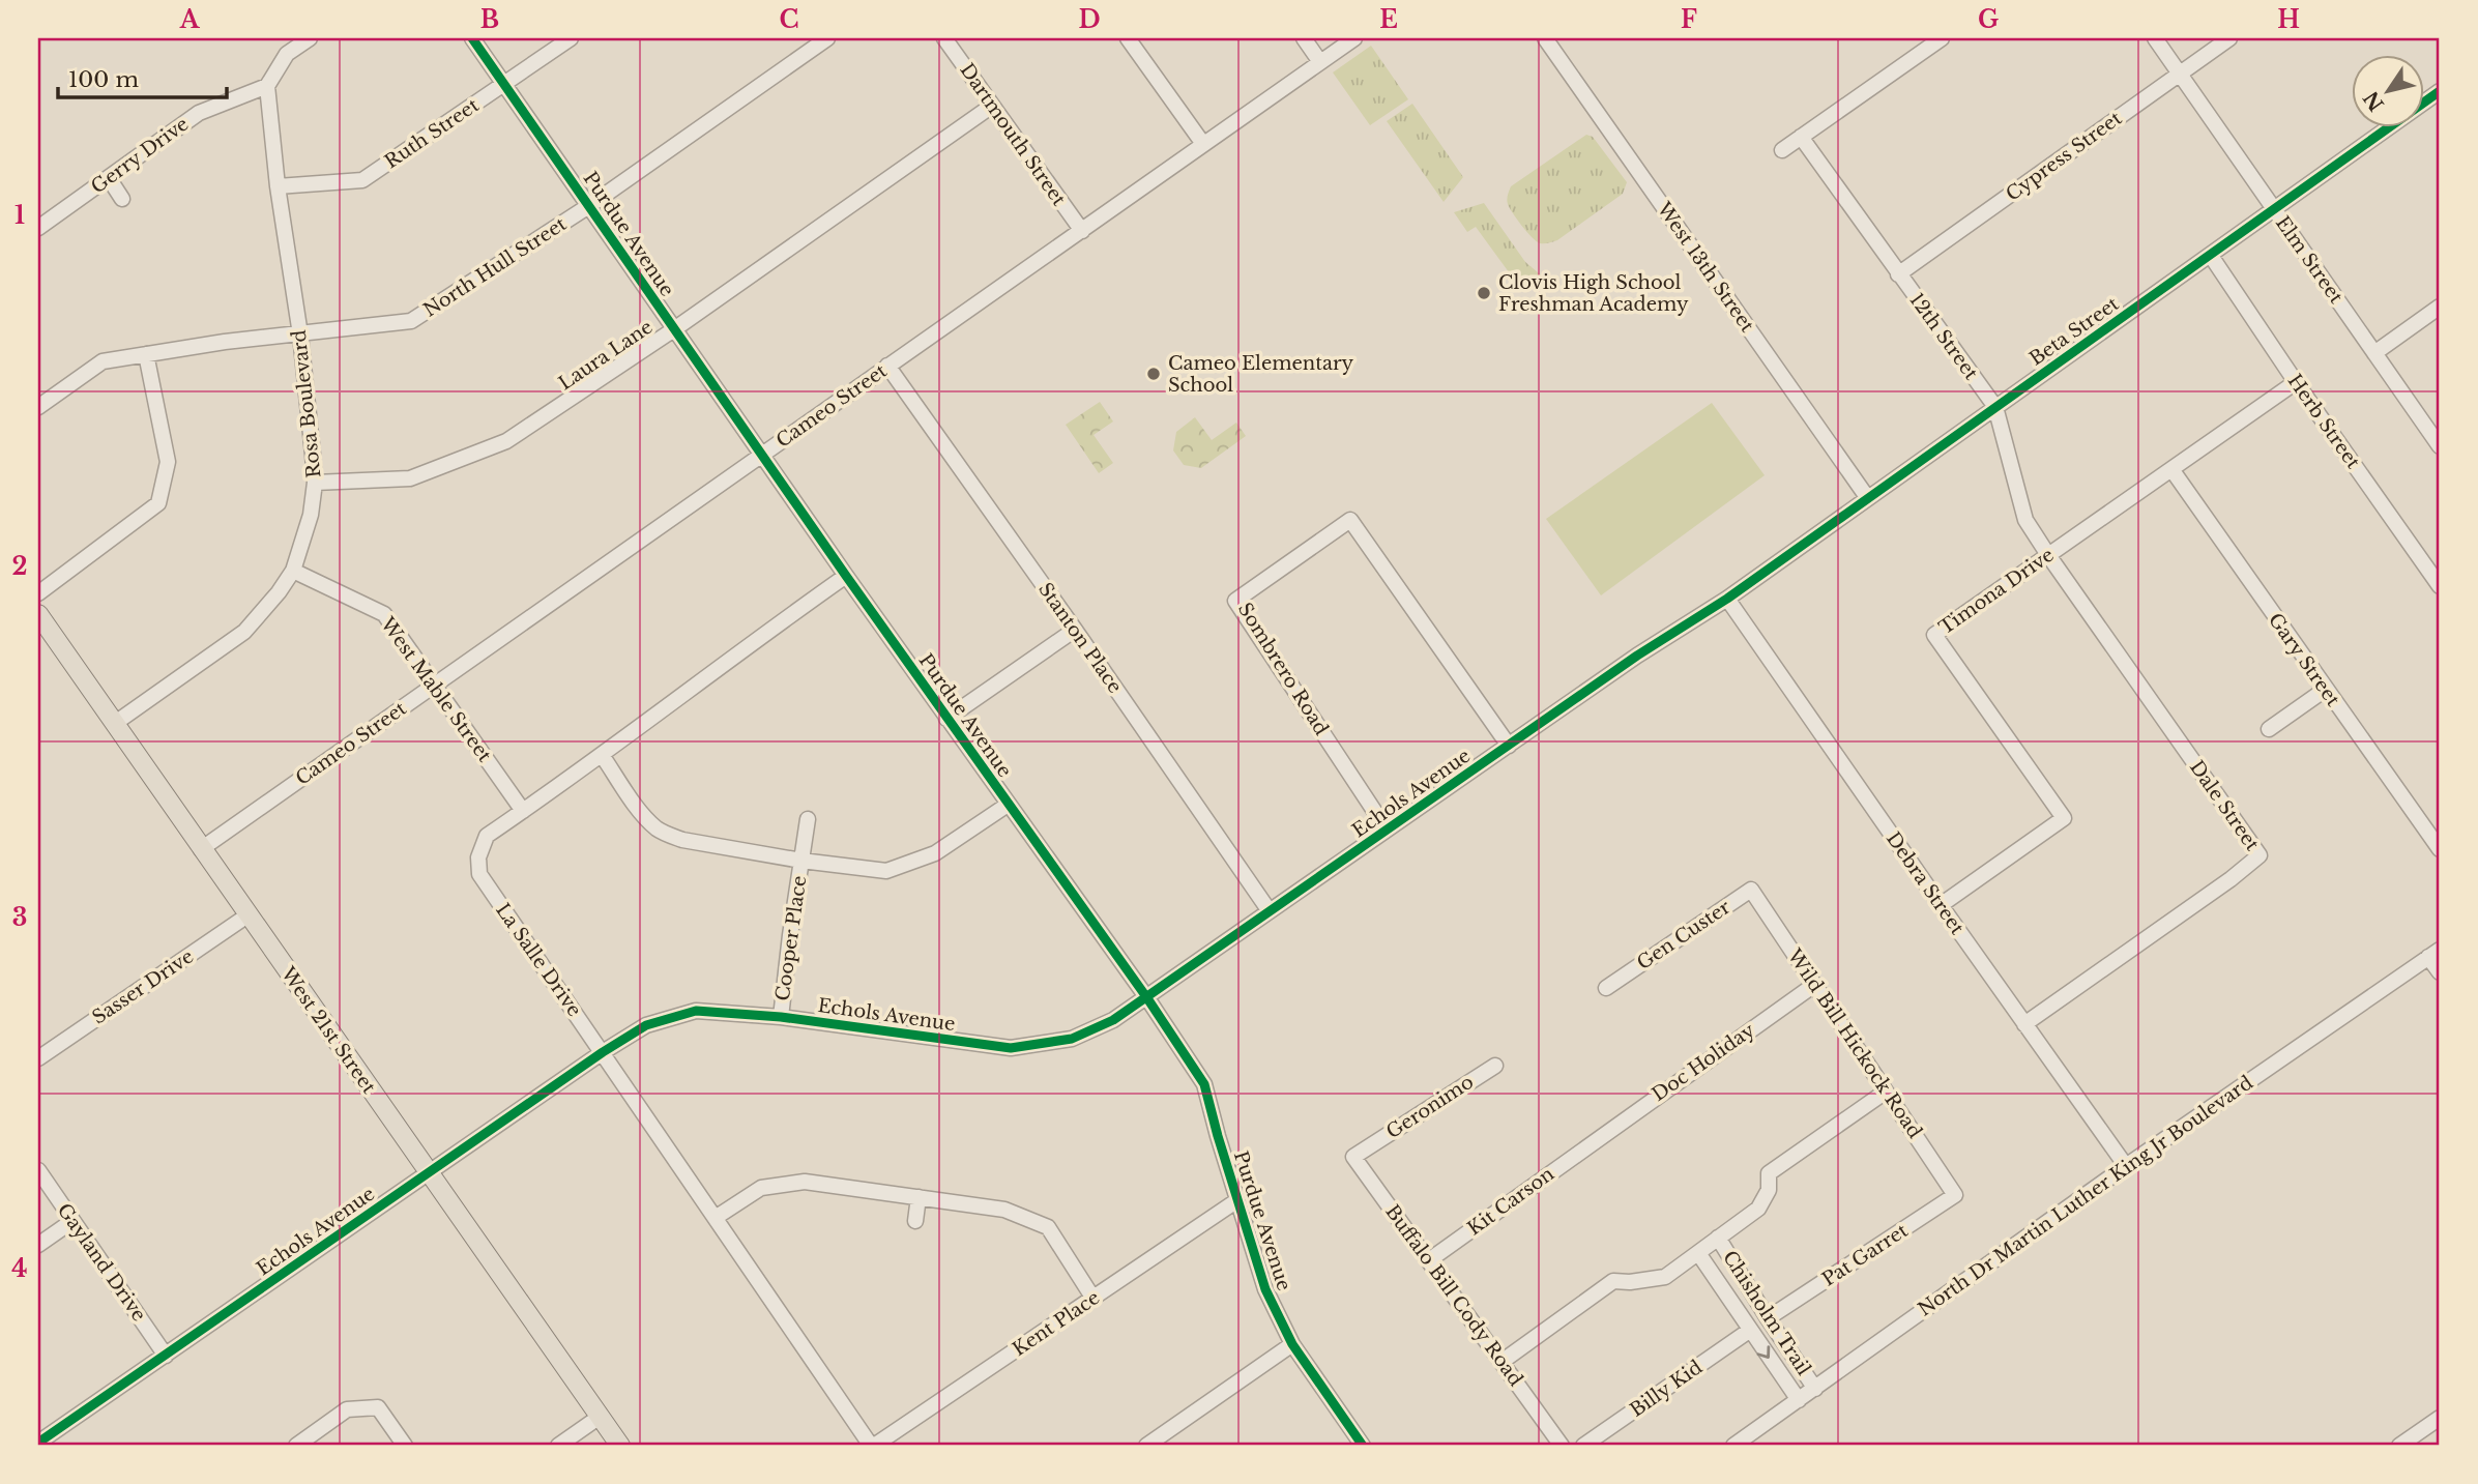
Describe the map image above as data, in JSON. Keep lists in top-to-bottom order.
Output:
{
  "streets": {
    "main road": ["West 21st Street"],
    "street": [
      "Ruth Street",
      "Dartmouth Street",
      "Gerry Drive",
      "Cypress Street",
      "Purdue Avenue",
      "Elm Street",
      "North Hull Street",
      "West 13th Street",
      "Beta Street",
      "12th Street",
      "Laura Lane",
      "Rosa Boulevard",
      "Cameo Street",
      "Herb Street",
      "Timona Drive",
      "Stanton Place",
      "Gary Street",
      "Sombrero Road",
      "West Mable Street",
      "Echols Avenue",
      "Dale Street",
      "Debra Street",
      "Gen Custer",
      "Cooper Place",
      "La Salle Drive",
      "Sasser Drive",
      "Wild Bill Hickock Road",
      "Doc Holiday",
      "Geronimo",
      "North Dr Martin Luther King Jr Boulevard",
      "Kit Carson",
      "Pat Garret",
      "Gayland Drive",
      "Buffalo Bill Cody Road",
      "Chisholm Trail",
      "Kent Place",
      "Billy Kid"
    ]
  },
  "crossings": [
    ["Ruth Street", "Purdue Avenue"],
    ["Ruth Street", "Rosa Boulevard"],
    ["Dartmouth Street", "Laura Lane"],
    ["Dartmouth Street", "Cameo Street"],
    ["Gerry Drive", "Rosa Boulevard"],
    ["Cypress Street", "Elm Street"],
    ["Cypress Street", "12th Street"],
    ["Purdue Avenue", "North Hull Street"],
    ["Purdue Avenue", "Laura Lane"],
    ["Purdue Avenue", "Cameo Street"],
    ["Purdue Avenue", "Echols Avenue"],
    ["Purdue Avenue", "La Salle Drive"],
    ["Purdue Avenue", "Kent Place"],
    ["Elm Street", "Beta Street"],
    ["North Hull Street", "Rosa Boulevard"],
    ["West 13th Street", "Beta Street"],
    ["Beta Street", "12th Street"],
    ["Beta Street", "Herb Street"],
    ["Beta Street", "Echols Avenue"],
    ["Beta Street", "Debra Street"],
    ["12th Street", "Timona Drive"],
    ["12th Street", "Dale Street"],
    ["Laura Lane", "Rosa Boulevard"],
    ["Rosa Boulevard", "West Mable Street"],
    ["Rosa Boulevard", "West 21st Street"],
    ["Cameo Street", "Stanton Place"],
    ["Cameo Street", "West Mable Street"],
    ["Cameo Street", "West 21st Street"],
    ["Herb Street", "Timona Drive"],
    ["Timona Drive", "Gary Street"],
    ["Timona Drive", "Dale Street"],
    ["Timona Drive", "Debra Street"],
    ["Stanton Place", "Echols Avenue"],
    ["Sombrero Road", "Echols Avenue"],
    ["West Mable Street", "La Salle Drive"],
    ["Echols Avenue", "Debra Street"],
    ["Echols Avenue", "Cooper Place"],
    ["Echols Avenue", "La Salle Drive"],
    ["Echols Avenue", "West 21st Street"],
    ["Echols Avenue", "Gayland Drive"],
    ["Dale Street", "Debra Street"],
    ["Debra Street", "North Dr Martin Luther King Jr Boulevard"],
    ["Gen Custer", "Wild Bill Hickock Road"],
    ["La Salle Drive", "Kent Place"],
    ["Sasser Drive", "West 21st Street"],
    ["Wild Bill Hickock Road", "Doc Holiday"],
    ["Wild Bill Hickock Road", "Pat Garret"],
    ["Doc Holiday", "Kit Carson"],
    ["Geronimo", "Buffalo Bill Cody Road"],
    ["North Dr Martin Luther King Jr Boulevard", "Chisholm Trail"],
    ["Kit Carson", "Buffalo Bill Cody Road"],
    ["Pat Garret", "Chisholm Trail"],
    ["Chisholm Trail", "Billy Kid"]
  ],
  "places": ["Clovis High School Freshman Academy", "Cameo Elementary School"],
  "scale_bar": "100 m",
  "north": "bottom left",
  "grid": {
    "columns": [
      "A",
      "B",
      "C",
      "D",
      "E",
      "F",
      "G",
      "H"
    ],
    "rows": [
      "1",
      "2",
      "3",
      "4"
    ]
  }
}
